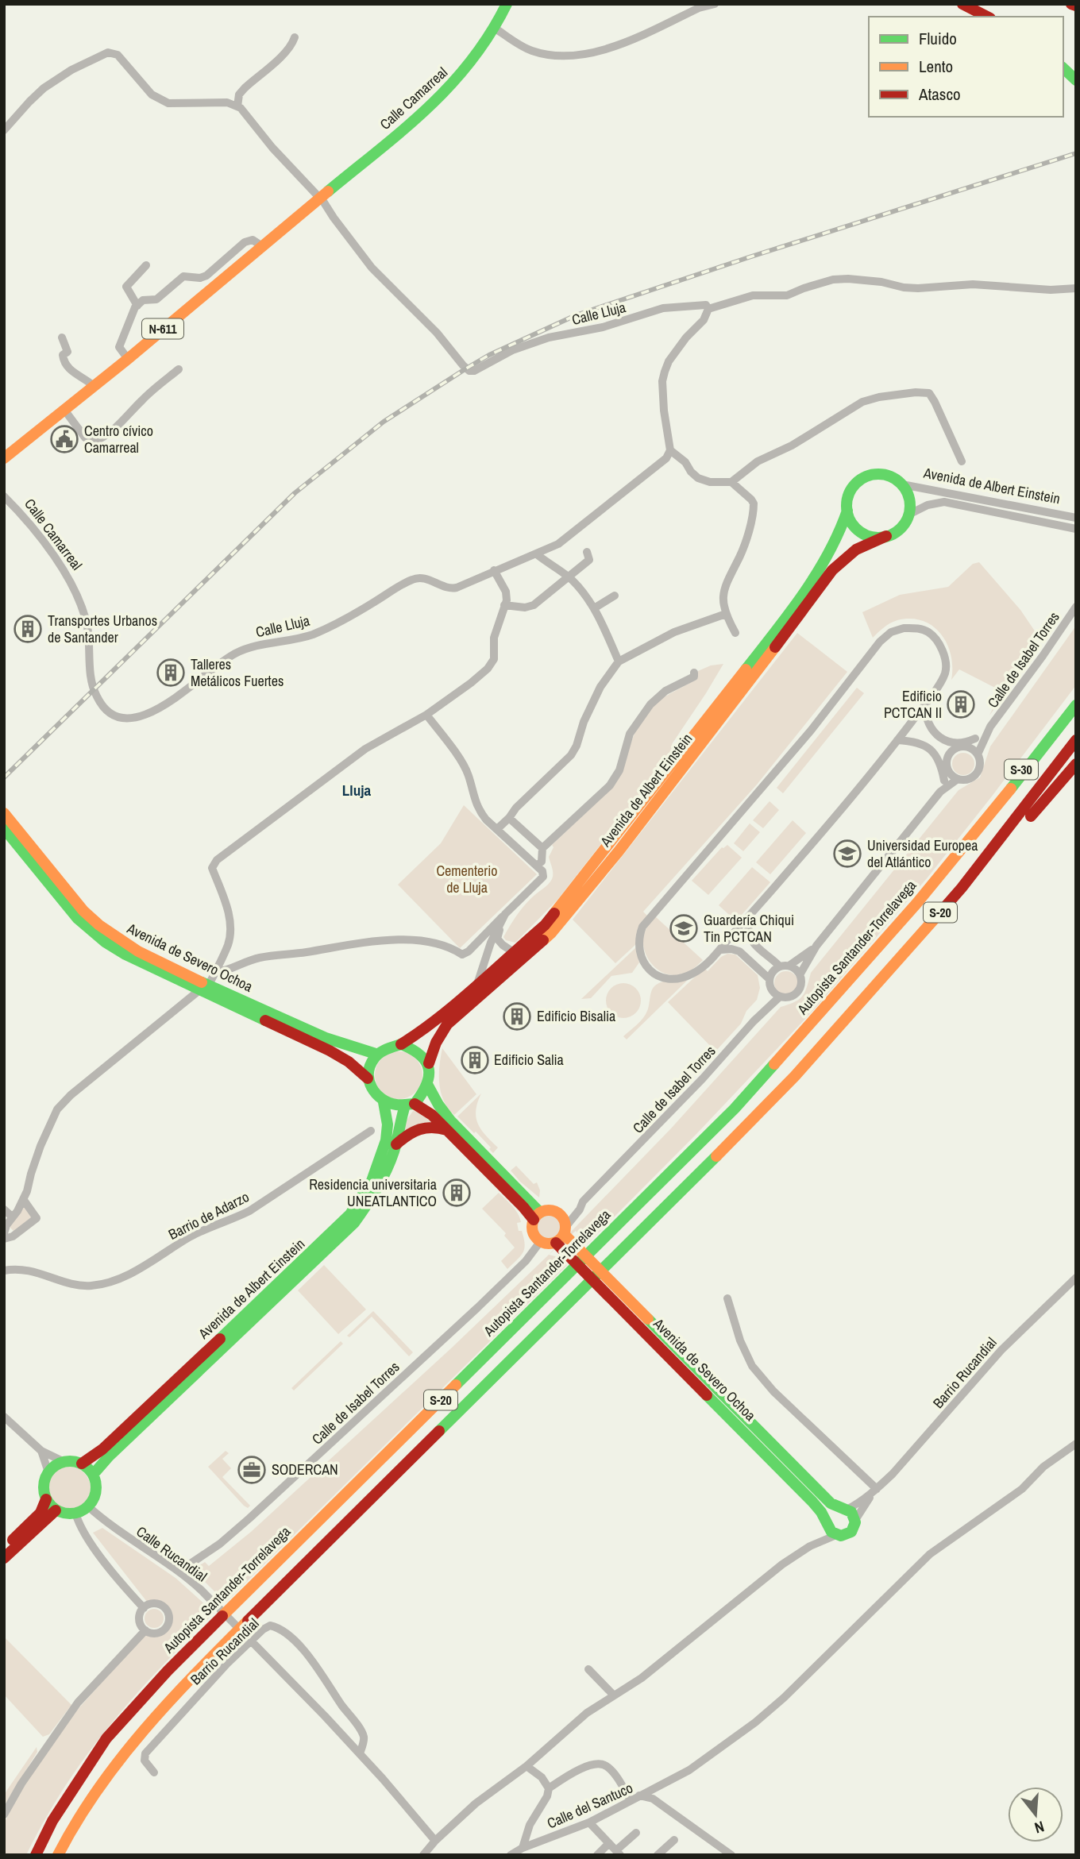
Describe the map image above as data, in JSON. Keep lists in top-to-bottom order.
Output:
{
  "streets": {
    "main road": [
      "Calle Camarreal",
      "N-611",
      "Avenida de Albert Einstein",
      "S-30",
      "S-20",
      "Autopista Santander-Torrelavega",
      "Avenida de Severo Ochoa"
    ],
    "street": [
      "Calle Lluja",
      "Calle de Isabel Torres",
      "Barrio de Adarzo",
      "Barrio Rucandial",
      "Calle Rucandial",
      "Calle del Santuco"
    ]
  },
  "crossings": [
    ["Calle Camarreal", "Calle Lluja"],
    ["Avenida de Albert Einstein", "Avenida de Severo Ochoa"],
    ["Avenida de Albert Einstein", "Calle Rucandial"],
    ["Calle de Isabel Torres", "Avenida de Severo Ochoa"],
    ["Calle de Isabel Torres", "Calle Rucandial"],
    ["S-30", "S-20"],
    ["S-30", "Autopista Santander-Torrelavega"],
    ["Avenida de Severo Ochoa", "Barrio Rucandial"],
    ["Barrio Rucandial", "Calle Rucandial"]
  ],
  "districts": ["Lluja"],
  "parks": ["Cementerio de Lluja"],
  "places": {
    "public building": ["Centro cívico Camarreal"],
    "building": [
      "Transportes Urbanos de Santander",
      "Talleres Metálicos Fuertes",
      "Edificio PCTCAN II",
      "Edificio Bisalia",
      "Edificio Salia",
      "Residencia universitaria UNEATLANTICO"
    ],
    "school or university": ["Universidad Europea del Atlántico", "Guardería Chiqui Tin PCTCAN"],
    "office": ["SODERCAN"]
  },
  "legend": ["Fluido", "Lento", "Atasco"],
  "north": "bottom"
}
